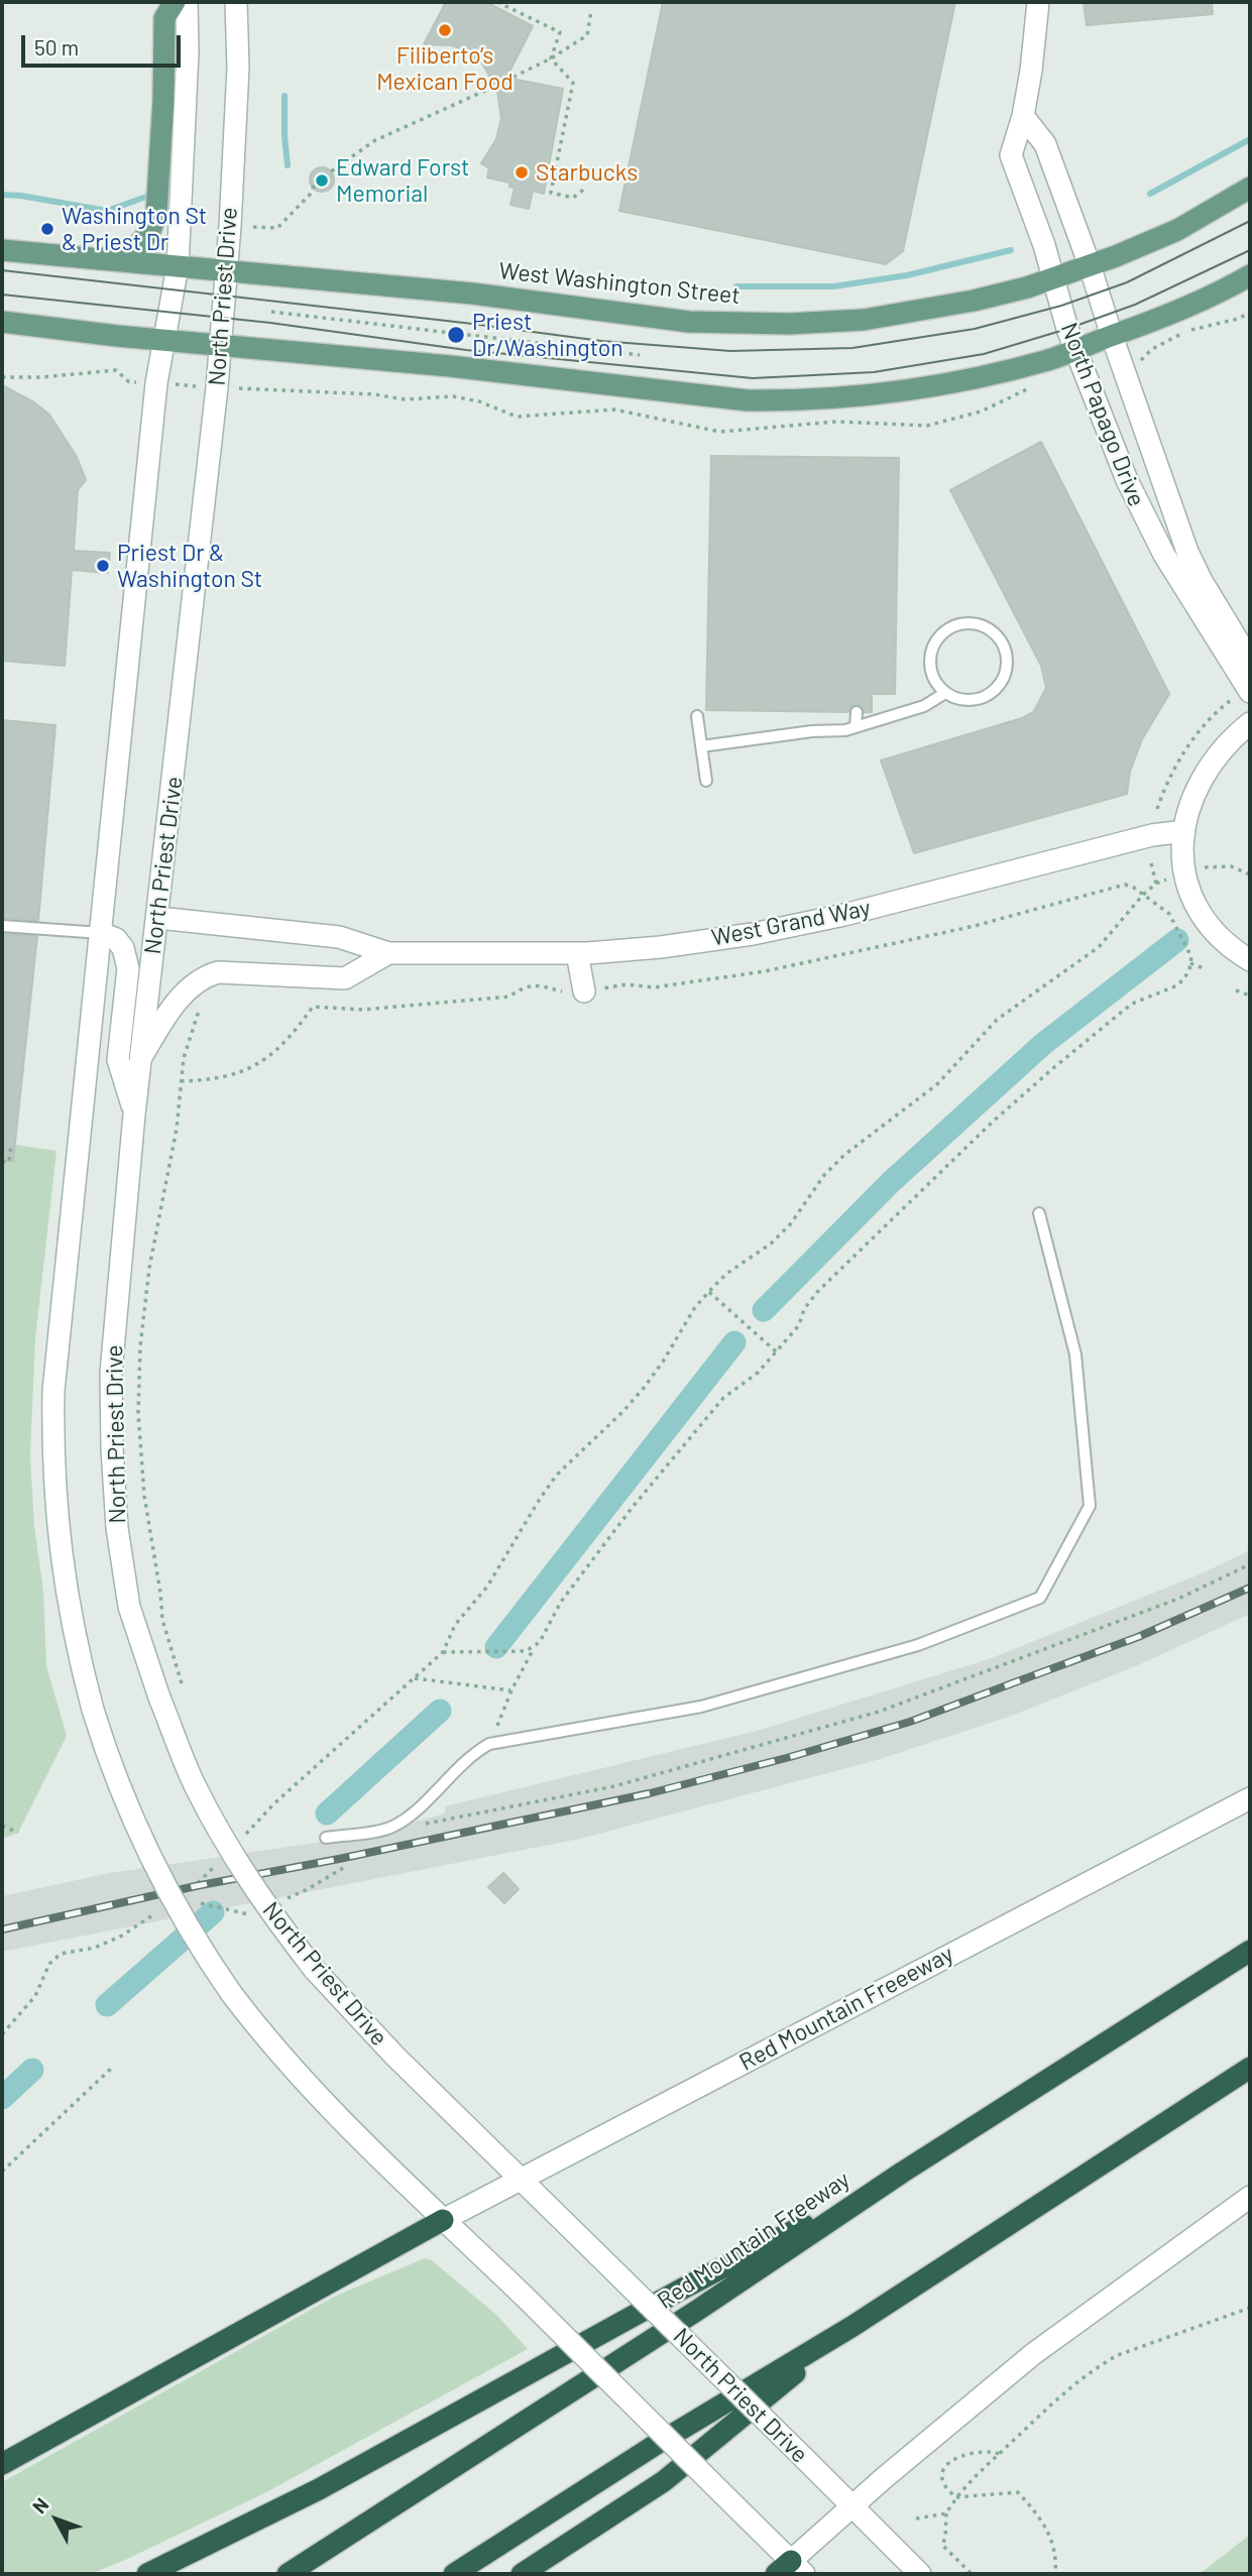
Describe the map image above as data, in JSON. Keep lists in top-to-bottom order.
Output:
{
  "streets": {
    "highway": ["Red Mountain Freeway"],
    "main road": [
      "West Washington Street",
      "North Priest Drive",
      "North Papago Drive",
      "West Grand Way",
      "Red Mountain Freeeway"
    ]
  },
  "crossings": [
    ["West Washington Street", "North Priest Drive"],
    ["West Washington Street", "North Papago Drive"],
    ["North Priest Drive", "West Grand Way"],
    ["North Priest Drive", "Red Mountain Freeeway"]
  ],
  "places": [
    "Filiberto’s Mexican Food",
    "Starbucks",
    "Edward Forst Memorial",
    "Washington St & Priest Dr",
    "Priest Dr/Washington",
    "Priest Dr & Washington St"
  ],
  "scale_bar": "50 m",
  "north": "top left"
}
